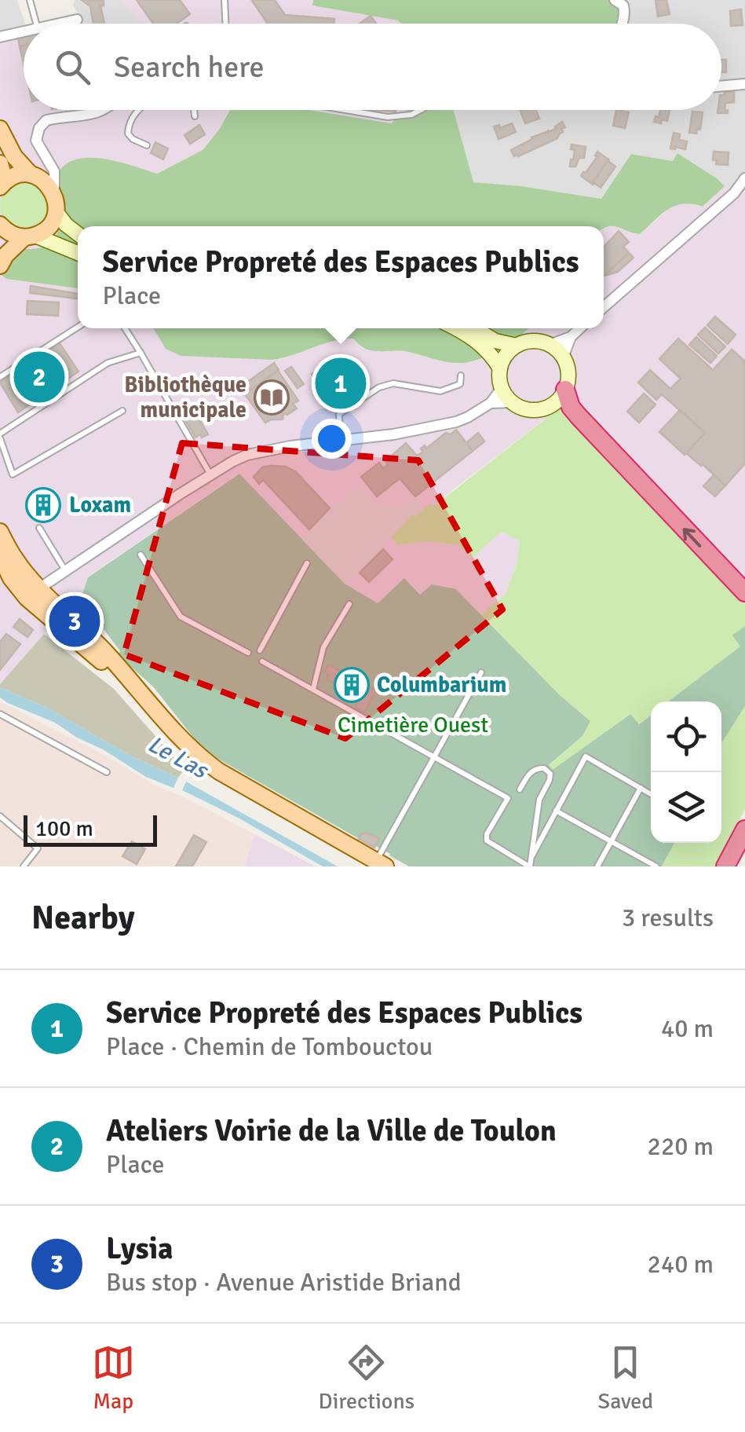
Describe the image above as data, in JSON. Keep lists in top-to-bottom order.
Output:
{
  "water": ["Le Las"],
  "parks": ["Cimetière Ouest"],
  "places": {
    "library": ["Bibliothèque municipale"],
    "building": ["Loxam", "Columbarium"]
  },
  "scale_bar": "100 m",
  "page": {
    "search": "Search here",
    "popup": ["Service Propreté des Espaces Publics", "Place"],
    "pins": ["2", "1", "3"],
    "scale": "100 m",
    "heading": ["Nearby", "3 results"],
    "list": [
      {
        "mark": "1",
        "name": "Service Propreté des Espaces Publics",
        "note": "Place · Chemin de Tombouctou",
        "value": "40 m"
      },
      {
        "mark": "2",
        "name": "Ateliers Voirie de la Ville de Toulon",
        "note": "Place",
        "value": "220 m"
      },
      {
        "mark": "3",
        "name": "Lysia",
        "note": "Bus stop · Avenue Aristide Briand",
        "value": "240 m"
      }
    ],
    "nav": ["Map", "Directions", "Saved"]
  }
}
